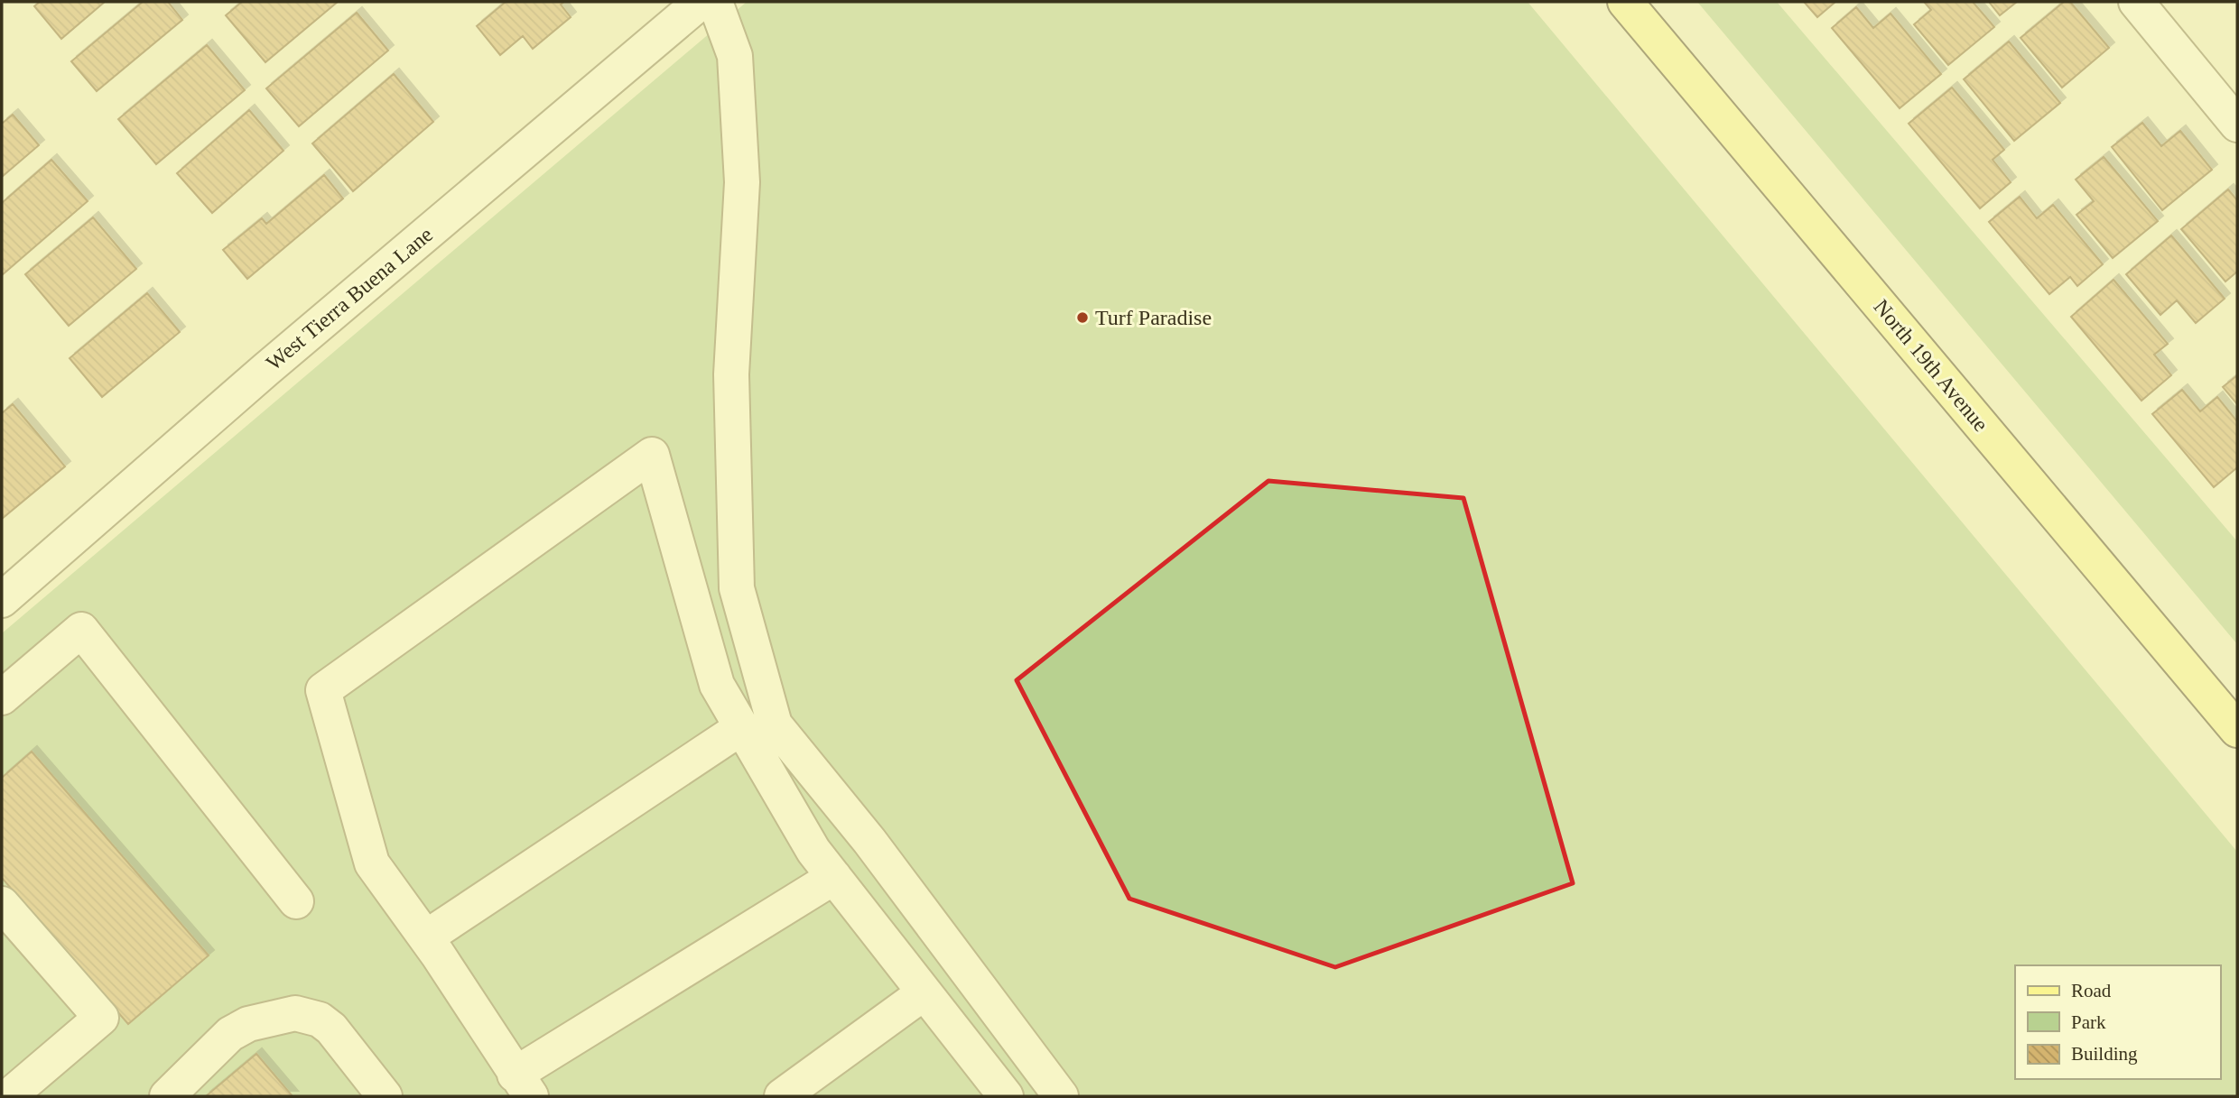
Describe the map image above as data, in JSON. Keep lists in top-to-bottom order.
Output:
{
  "streets": {
    "main road": ["North 19th Avenue"],
    "street": ["West Tierra Buena Lane"]
  },
  "places": ["Turf Paradise"],
  "legend": ["Road", "Park", "Building"]
}
